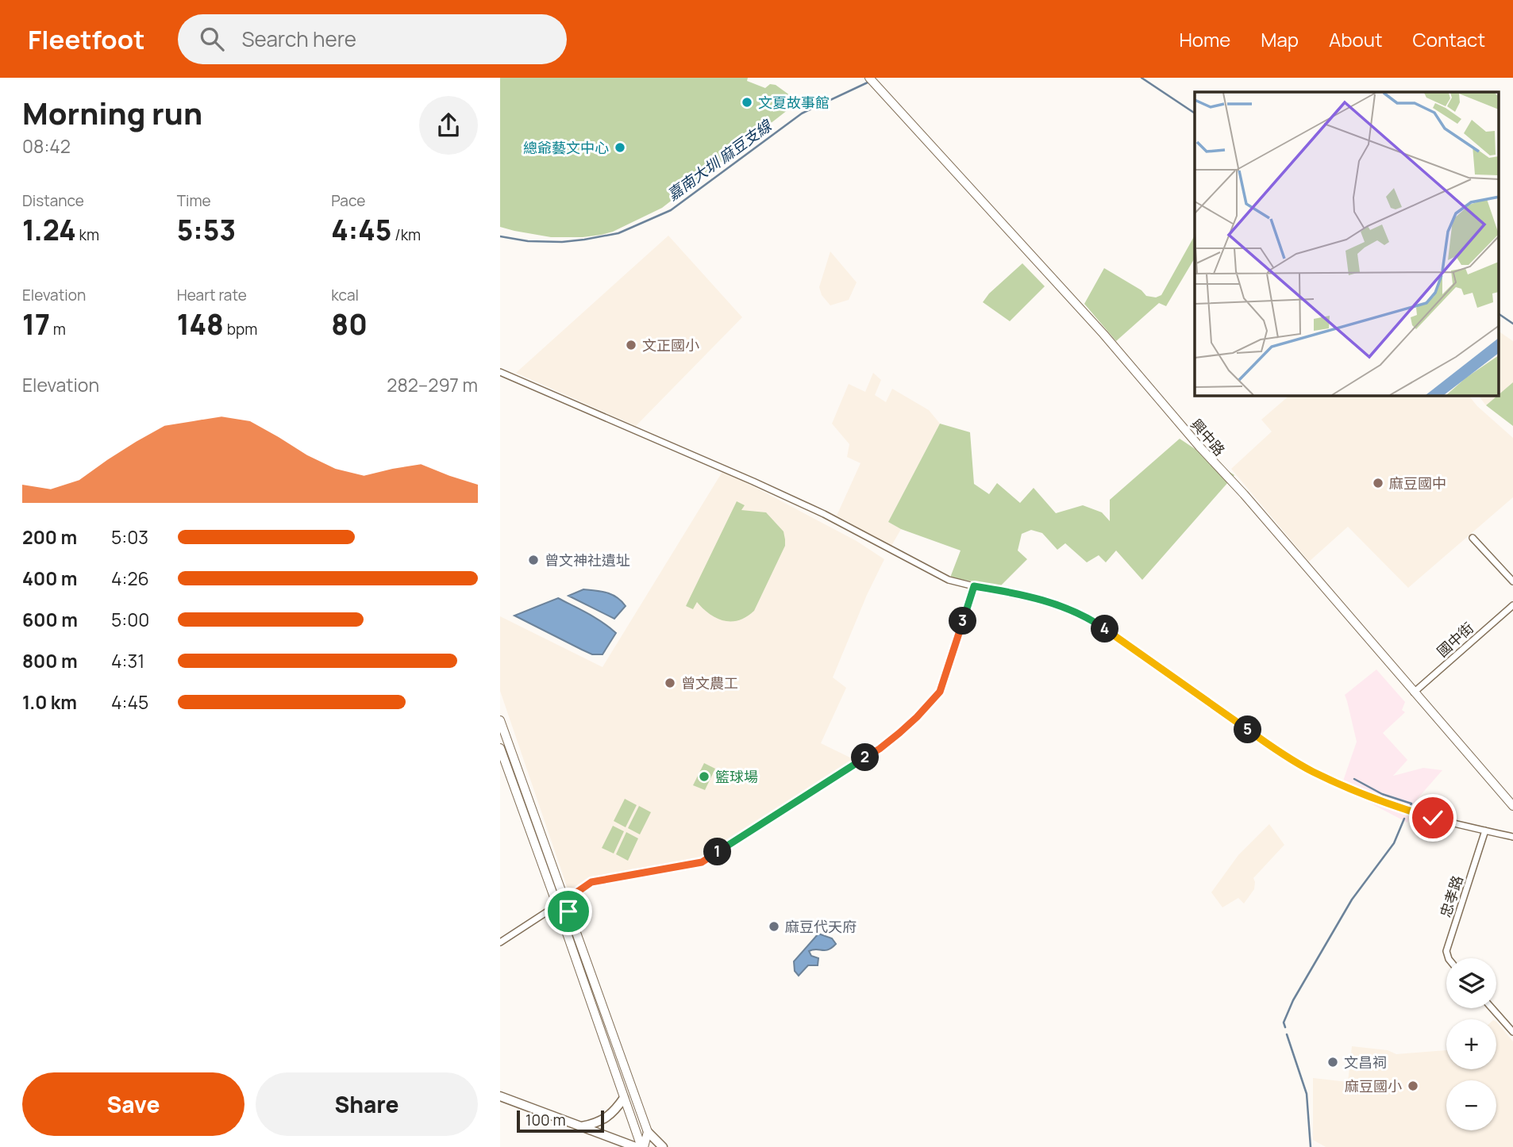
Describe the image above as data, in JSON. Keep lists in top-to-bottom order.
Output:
{
  "streets": {
    "main road": ["興中路"],
    "street": ["國中街", "忠孝路"]
  },
  "crossings": [
    ["興中路", "國中街"]
  ],
  "water": ["嘉南大圳 麻豆支線"],
  "places": [
    "文夏故事館",
    "總爺藝文中心",
    "文正國小",
    "麻豆國中",
    "曾文神社遺址",
    "曾文農工",
    "籃球場",
    "麻豆代天府",
    "文昌祠",
    "麻豆國小"
  ],
  "scale_bar": "100 m",
  "page": {
    "header": "Fleetfoot",
    "search": "Search here",
    "nav": [
      "Home",
      "Map",
      "About",
      "Contact"
    ],
    "heading": ["Morning run", "08:42"],
    "stats": [
      ["Distance", "1.24 km"],
      ["Time", "5:53"],
      ["Pace", "4:45 /km"],
      ["Elevation", "17 m"],
      ["Heart rate", "148 bpm"],
      ["kcal", "80"]
    ],
    "chart": ["Elevation", "282–297 m"],
    "list": [
      {
        "name": "200 m",
        "note": "5:03"
      },
      {
        "name": "400 m",
        "note": "4:26"
      },
      {
        "name": "600 m",
        "note": "5:00"
      },
      {
        "name": "800 m",
        "note": "4:31"
      },
      {
        "name": "1.0 km",
        "note": "4:45"
      }
    ],
    "pins": [
      "3",
      "4",
      "5",
      "2",
      "1"
    ],
    "map_buttons": ["+", "−"],
    "buttons": ["Save", "Share"],
    "scale": "100 m"
  }
}
